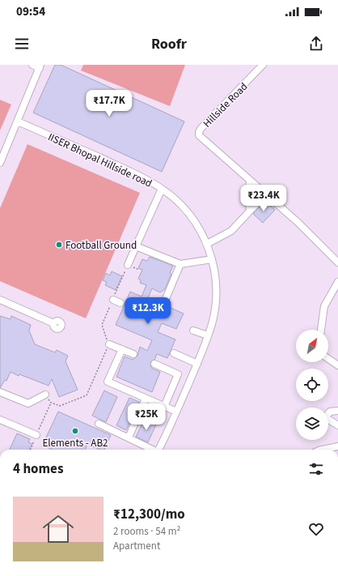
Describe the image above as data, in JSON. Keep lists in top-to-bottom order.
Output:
{
  "streets": {
    "lane": ["Hillside Road", "IISER Bhopal Hillside road"]
  },
  "places": ["Football Ground", "Elements - AB2"],
  "north": "top right",
  "page": {
    "status": "09:54",
    "header": "Roofr",
    "price": [
      "₹17.7K",
      "₹23.4K",
      "₹12.3K",
      "₹25K"
    ],
    "heading": "4 homes",
    "list": [
      {
        "name": "₹12,300/mo",
        "note": "2 rooms · 54 m² · Apartment"
      }
    ]
  }
}
